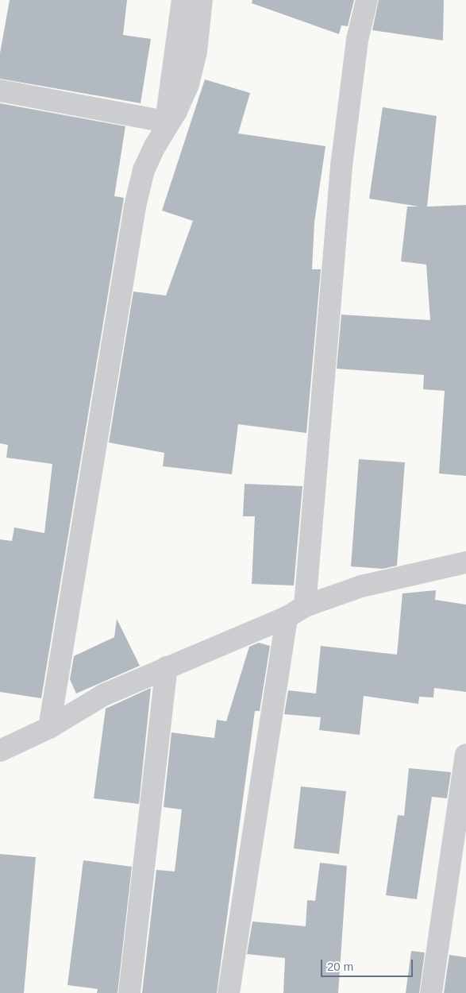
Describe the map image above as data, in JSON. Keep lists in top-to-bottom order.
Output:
{
  "scale_bar": "20 m"
}
